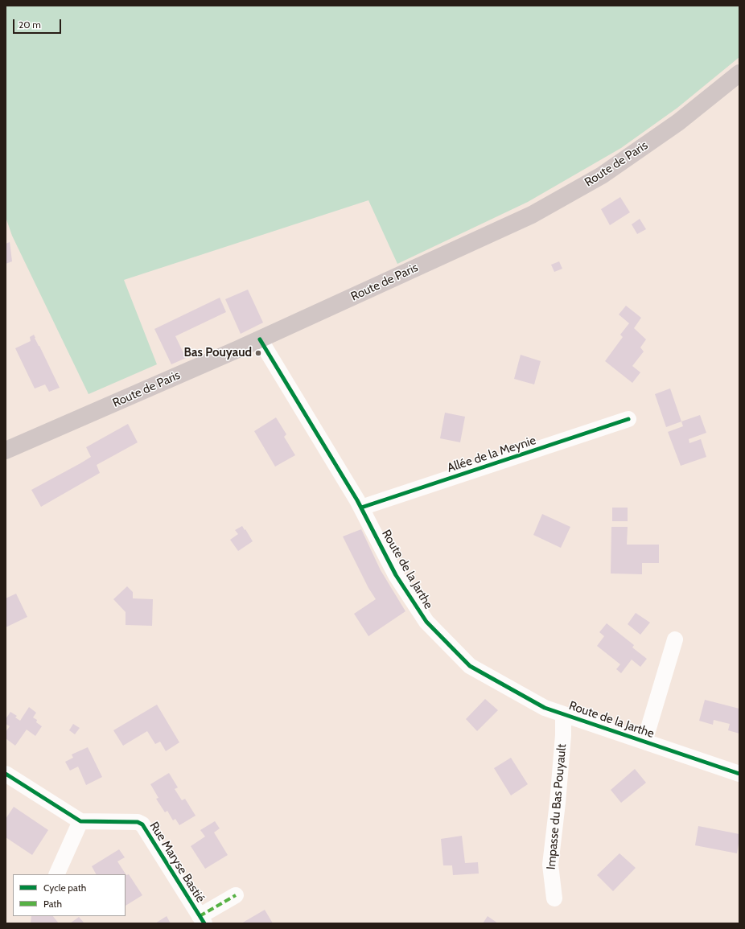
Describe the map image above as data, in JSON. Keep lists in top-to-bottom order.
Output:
{
  "streets": {
    "main road": ["Route de Paris"],
    "street": [
      "Allée de la Meynie",
      "Route de la Jarthe",
      "Impasse du Bas Pouyault",
      "Rue Maryse Bastié"
    ]
  },
  "crossings": [
    ["Route de Paris", "Route de la Jarthe"],
    ["Allée de la Meynie", "Route de la Jarthe"],
    ["Route de la Jarthe", "Impasse du Bas Pouyault"]
  ],
  "places": ["Bas Pouyaud"],
  "legend": ["Cycle path", "Path"],
  "scale_bar": "20 m"
}
